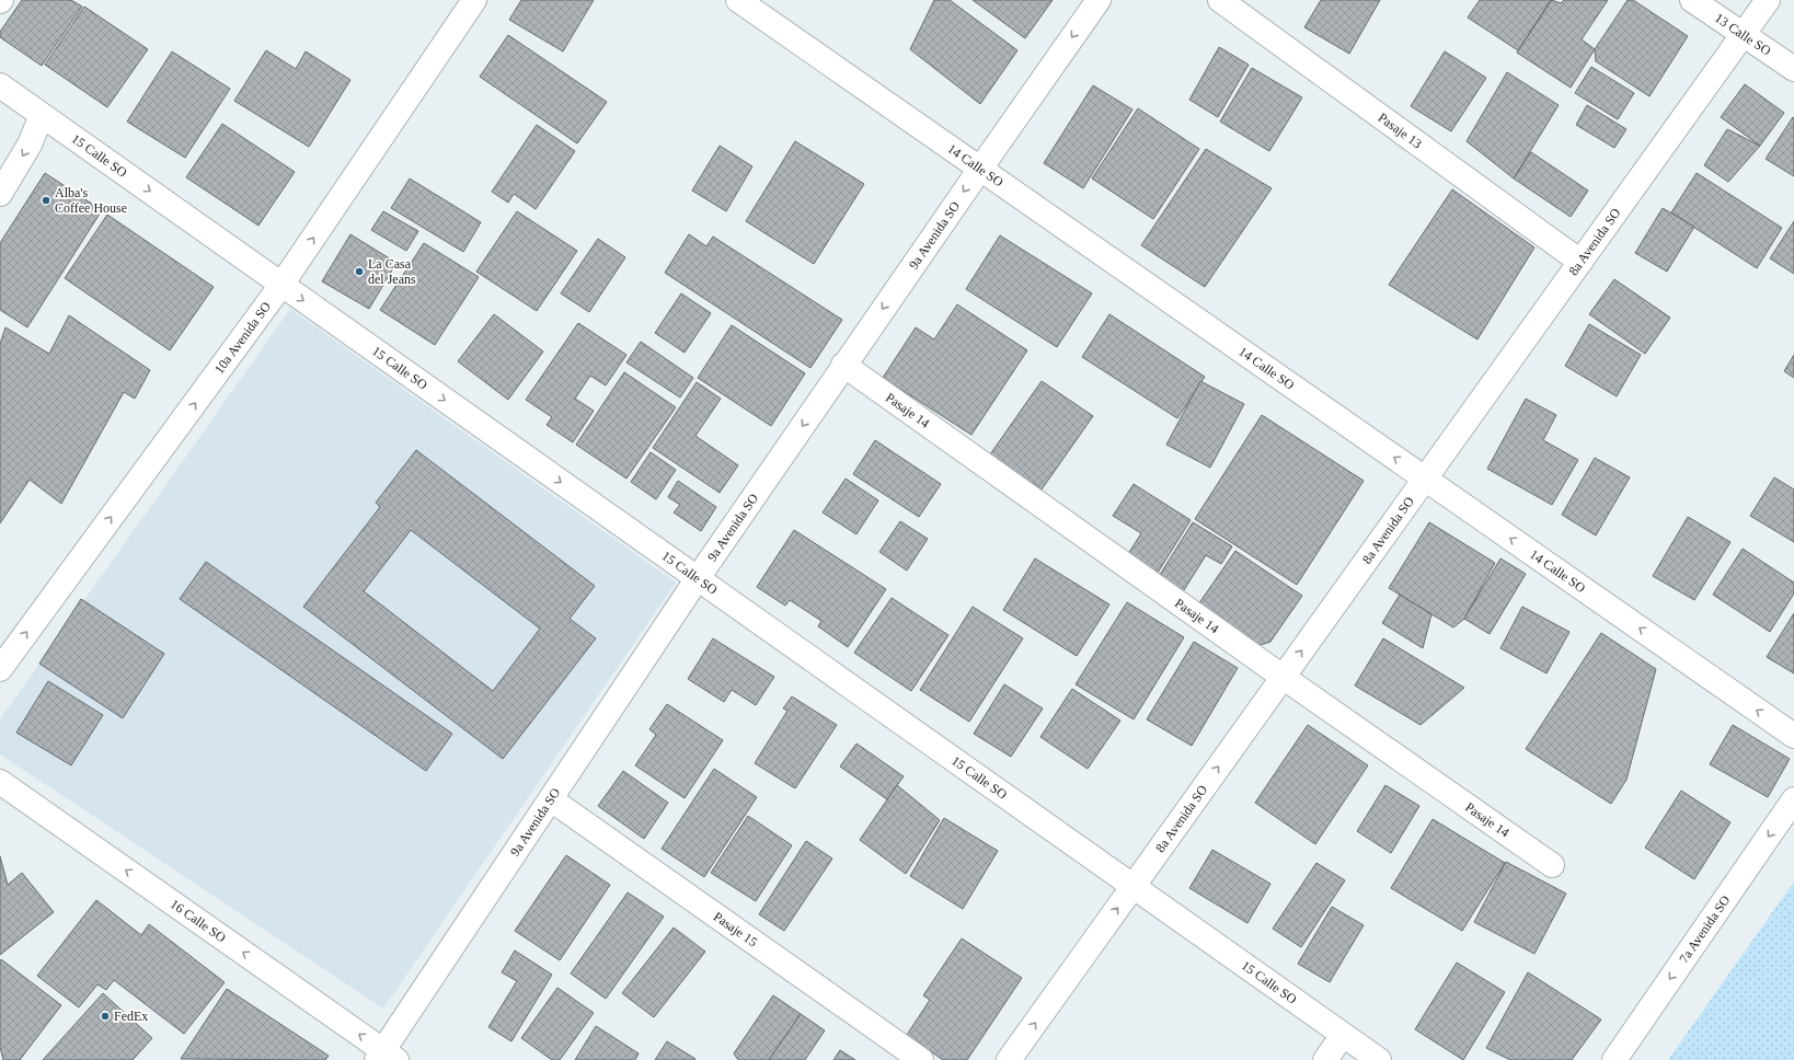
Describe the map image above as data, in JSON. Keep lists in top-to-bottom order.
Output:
{
  "streets": {
    "street": [
      "13 Calle SO",
      "Pasaje 13",
      "15 Calle SO",
      "14 Calle SO",
      "9a Avenida SO",
      "8a Avenida SO",
      "10a Avenida SO",
      "Pasaje 14",
      "16 Calle SO",
      "Pasaje 15",
      "7a Avenida SO"
    ]
  },
  "crossings": [
    ["13 Calle SO", "8a Avenida SO"],
    ["Pasaje 13", "8a Avenida SO"],
    ["15 Calle SO", "9a Avenida SO"],
    ["15 Calle SO", "8a Avenida SO"],
    ["15 Calle SO", "10a Avenida SO"],
    ["14 Calle SO", "9a Avenida SO"],
    ["14 Calle SO", "8a Avenida SO"],
    ["9a Avenida SO", "Pasaje 14"],
    ["9a Avenida SO", "16 Calle SO"],
    ["9a Avenida SO", "Pasaje 15"],
    ["8a Avenida SO", "Pasaje 14"]
  ],
  "one_way": [
    "15 Calle SO",
    "14 Calle SO",
    "9a Avenida SO",
    "8a Avenida SO",
    "10a Avenida SO",
    "16 Calle SO",
    "7a Avenida SO"
  ],
  "places": ["Alba's Coffee House", "La Casa del Jeans", "FedEx"]
}
